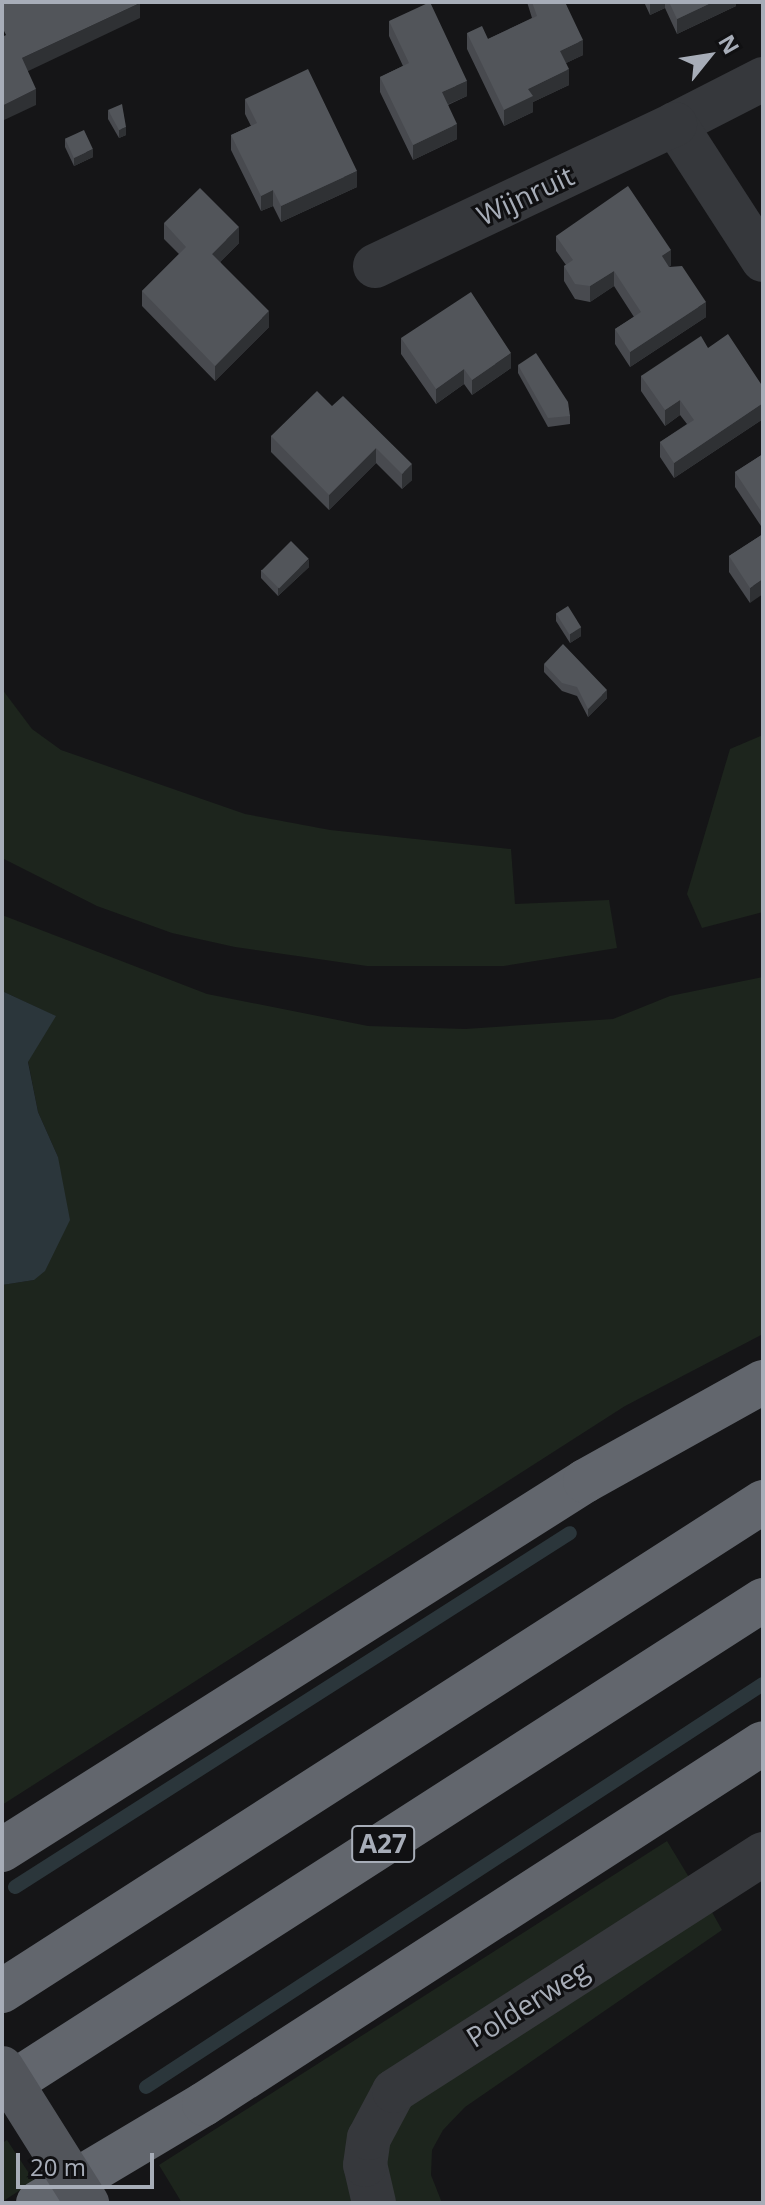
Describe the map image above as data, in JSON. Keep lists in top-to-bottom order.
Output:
{
  "streets": {
    "highway": ["A27"],
    "street": ["Wijnruit", "Polderweg"]
  },
  "scale_bar": "20 m",
  "north": "top right"
}
